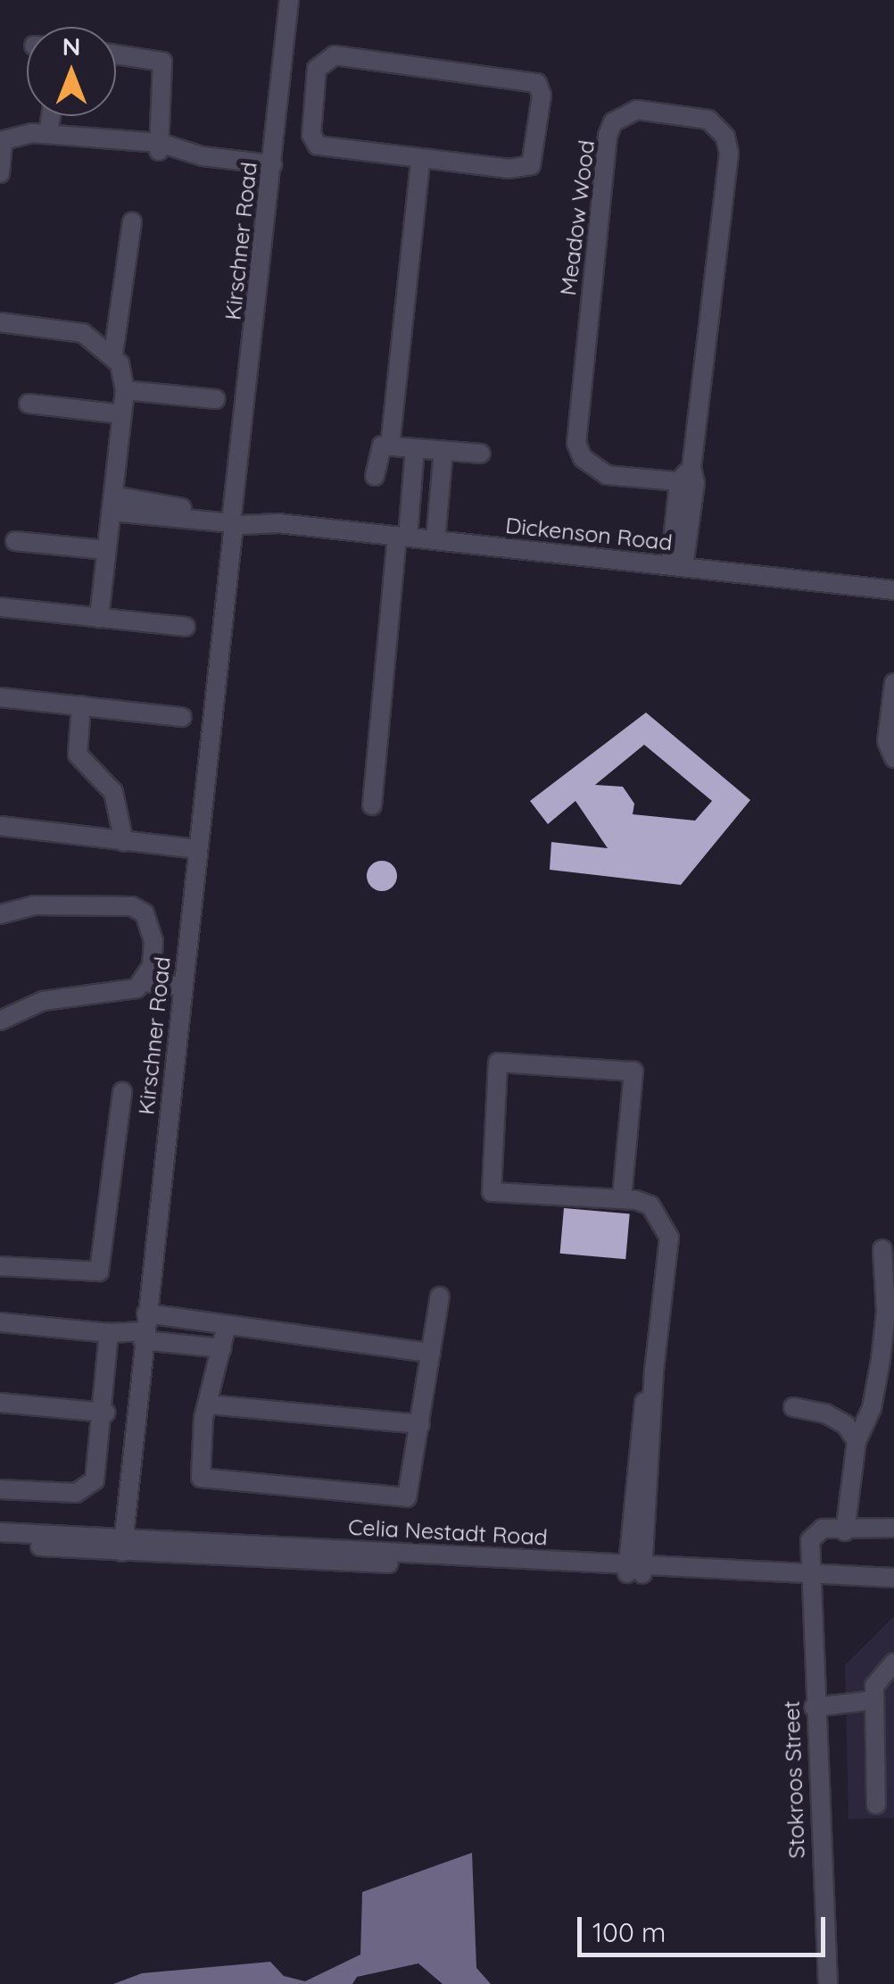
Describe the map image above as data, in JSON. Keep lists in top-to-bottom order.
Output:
{
  "streets": {
    "street": [
      "Meadow Wood",
      "Kirschner Road",
      "Dickenson Road",
      "Celia Nestadt Road",
      "Stokroos Street"
    ]
  },
  "crossings": [
    ["Meadow Wood", "Dickenson Road"],
    ["Kirschner Road", "Dickenson Road"],
    ["Kirschner Road", "Celia Nestadt Road"],
    ["Celia Nestadt Road", "Stokroos Street"]
  ],
  "scale_bar": "100 m",
  "north": "top"
}
